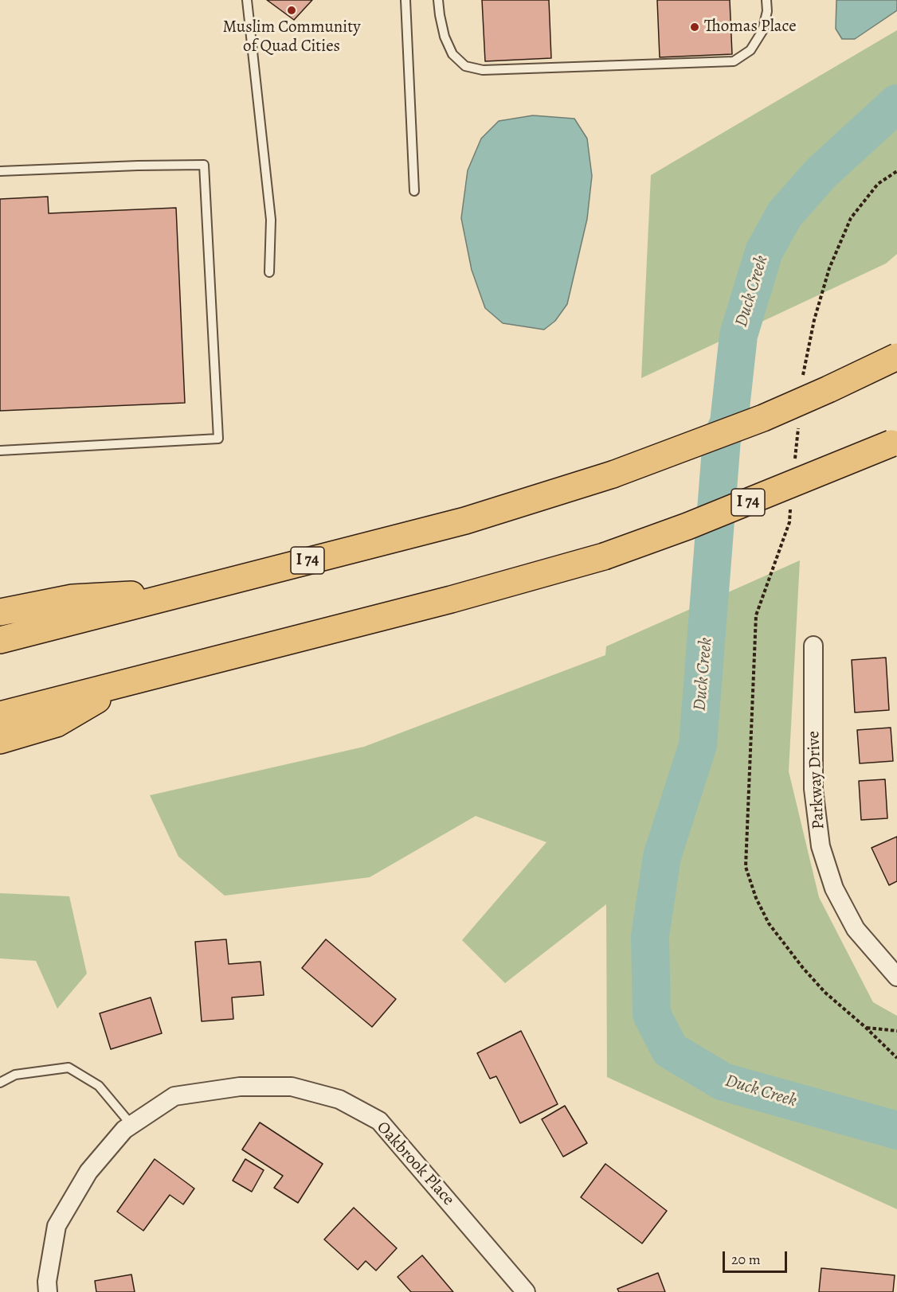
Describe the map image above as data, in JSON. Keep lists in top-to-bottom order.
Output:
{
  "streets": {
    "highway": ["I 74"],
    "street": ["Parkway Drive", "Oakbrook Place"]
  },
  "water": ["Duck Creek"],
  "places": ["Muslim Community of Quad Cities", "Thomas Place"],
  "scale_bar": "20 m"
}
